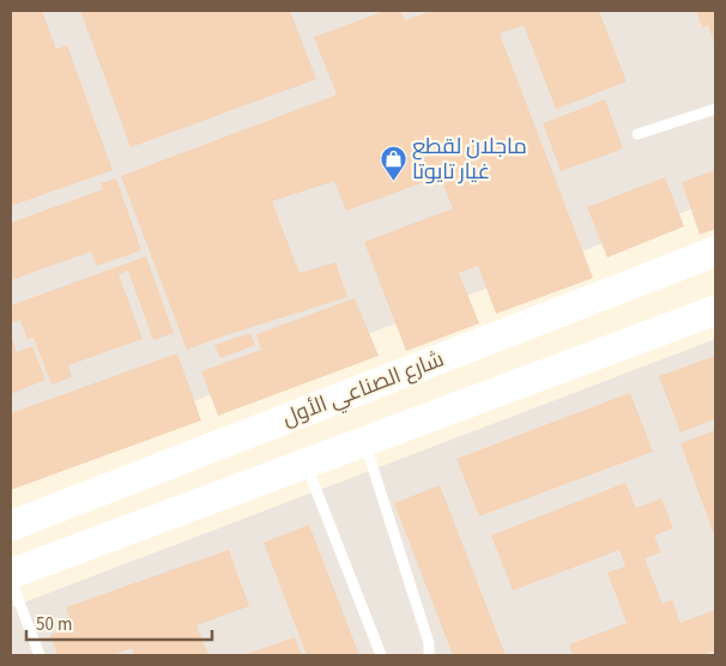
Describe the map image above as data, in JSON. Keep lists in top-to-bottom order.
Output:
{
  "streets": {
    "main road": ["شارع الصناعي الأول"]
  },
  "places": {
    "shop": ["ماجلان لقطع غيار تايوتا"]
  },
  "scale_bar": "50 m"
}
